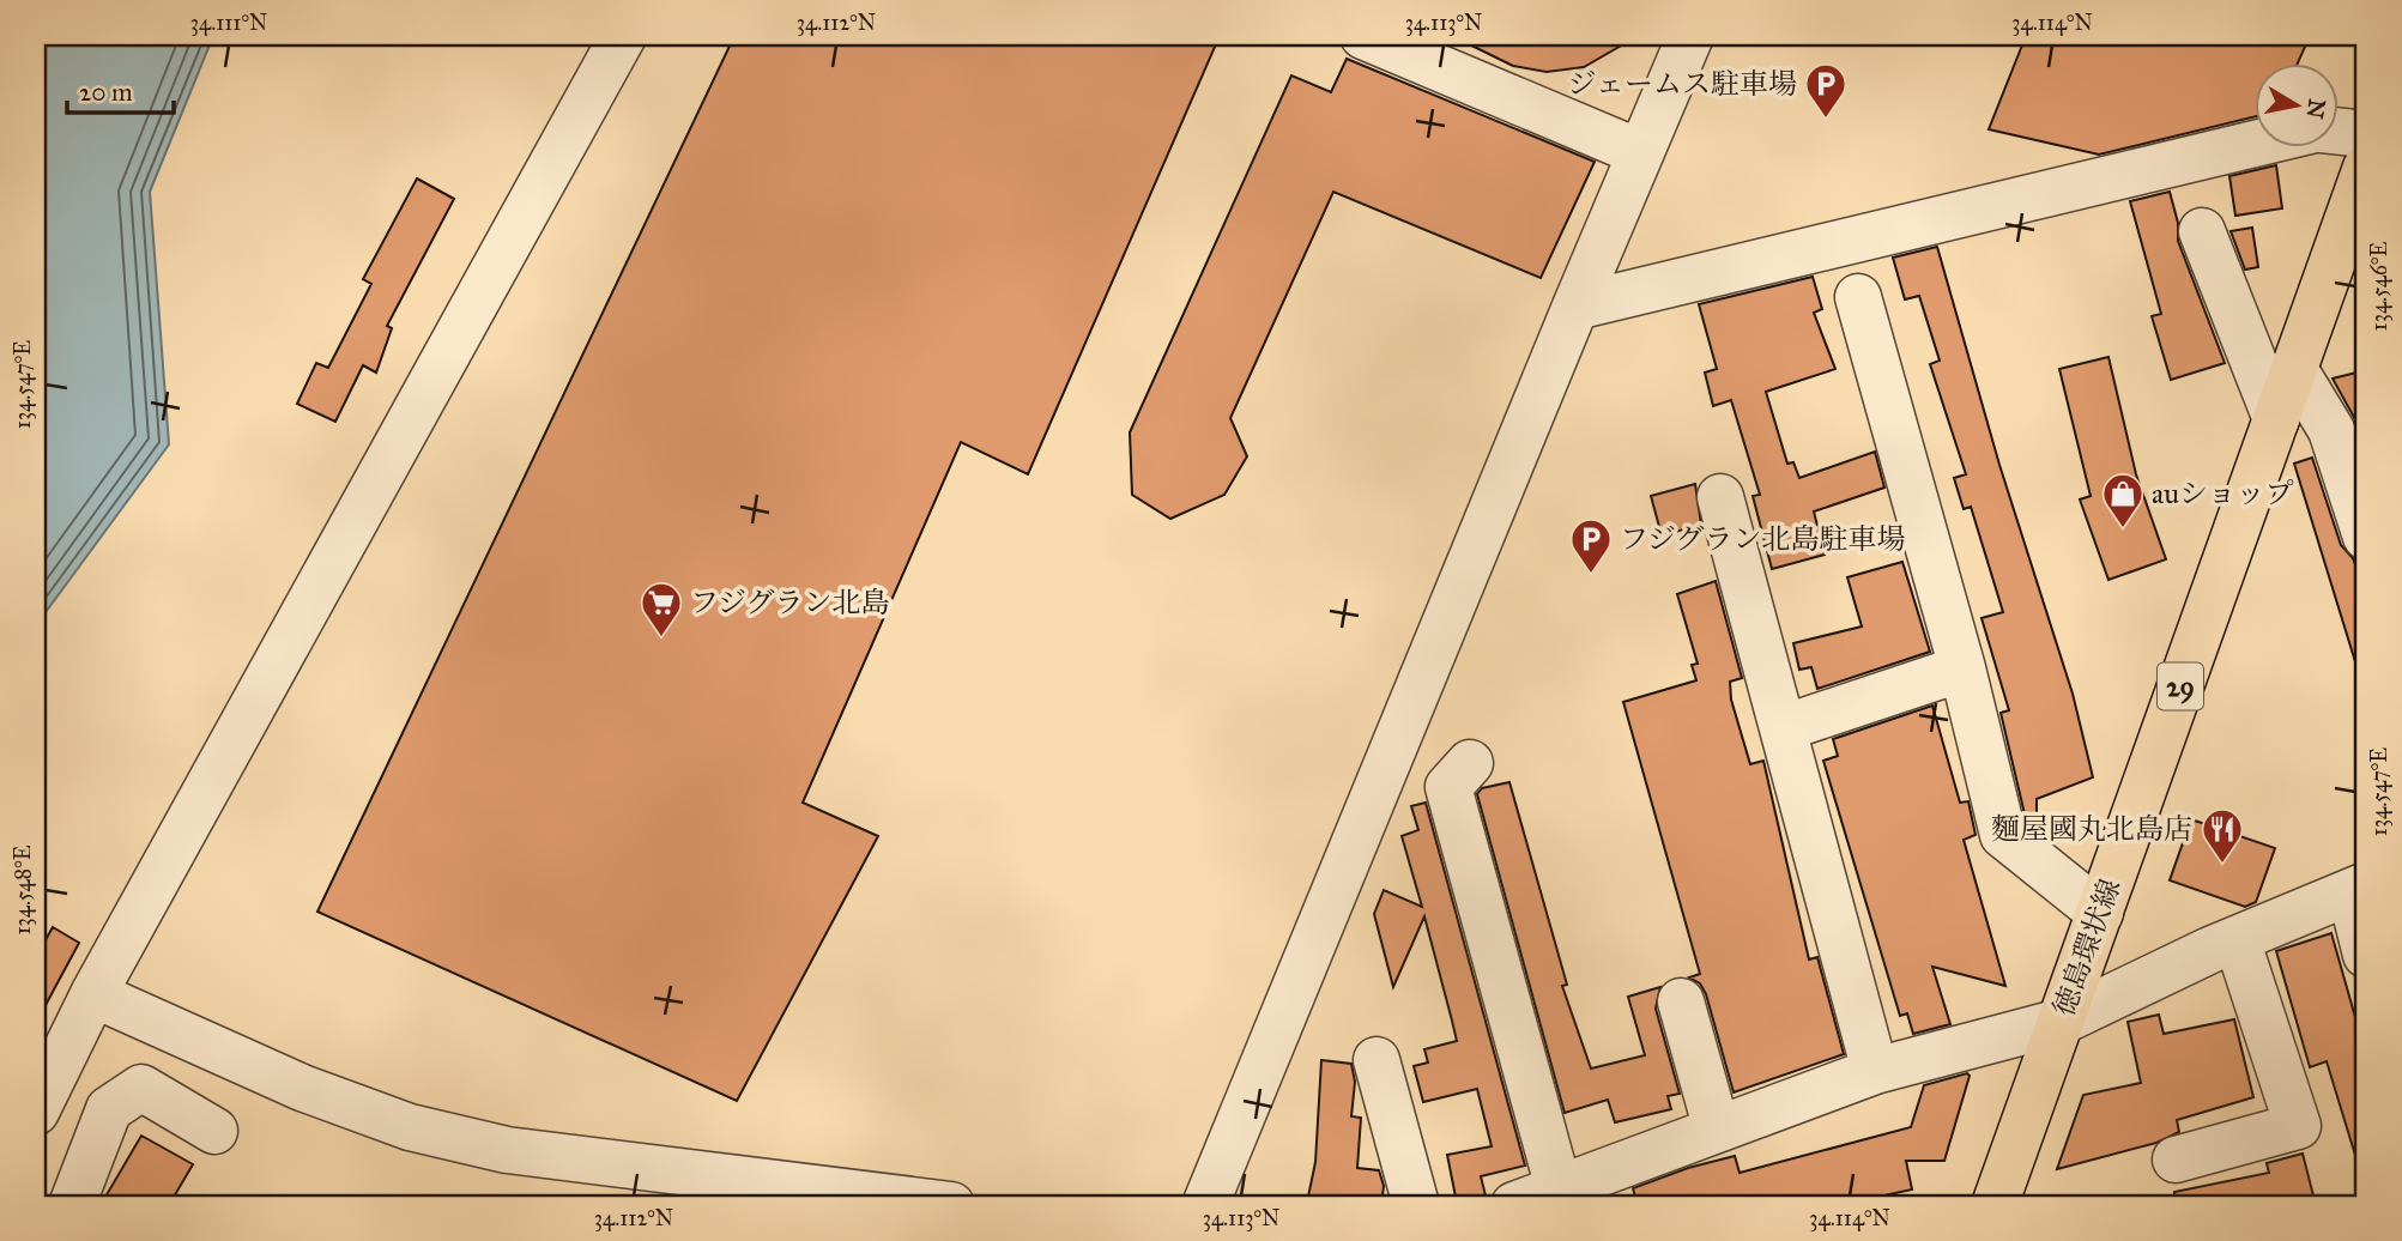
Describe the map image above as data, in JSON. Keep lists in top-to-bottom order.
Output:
{
  "streets": {
    "main road": ["29", "徳島環状線"]
  },
  "places": {
    "parking": ["ジェームス駐車場", "フジグラン北島駐車場"],
    "shop": ["auショップ"],
    "supermarket": ["フジグラン北島"],
    "restaurant": ["麵屋國丸北島店"]
  },
  "scale_bar": "20 m",
  "north": "right",
  "coordinates": [
    "34.111°N",
    "34.112°N",
    "34.113°N",
    "34.114°N",
    "134.546°E",
    "134.547°E",
    "134.548°E"
  ]
}
